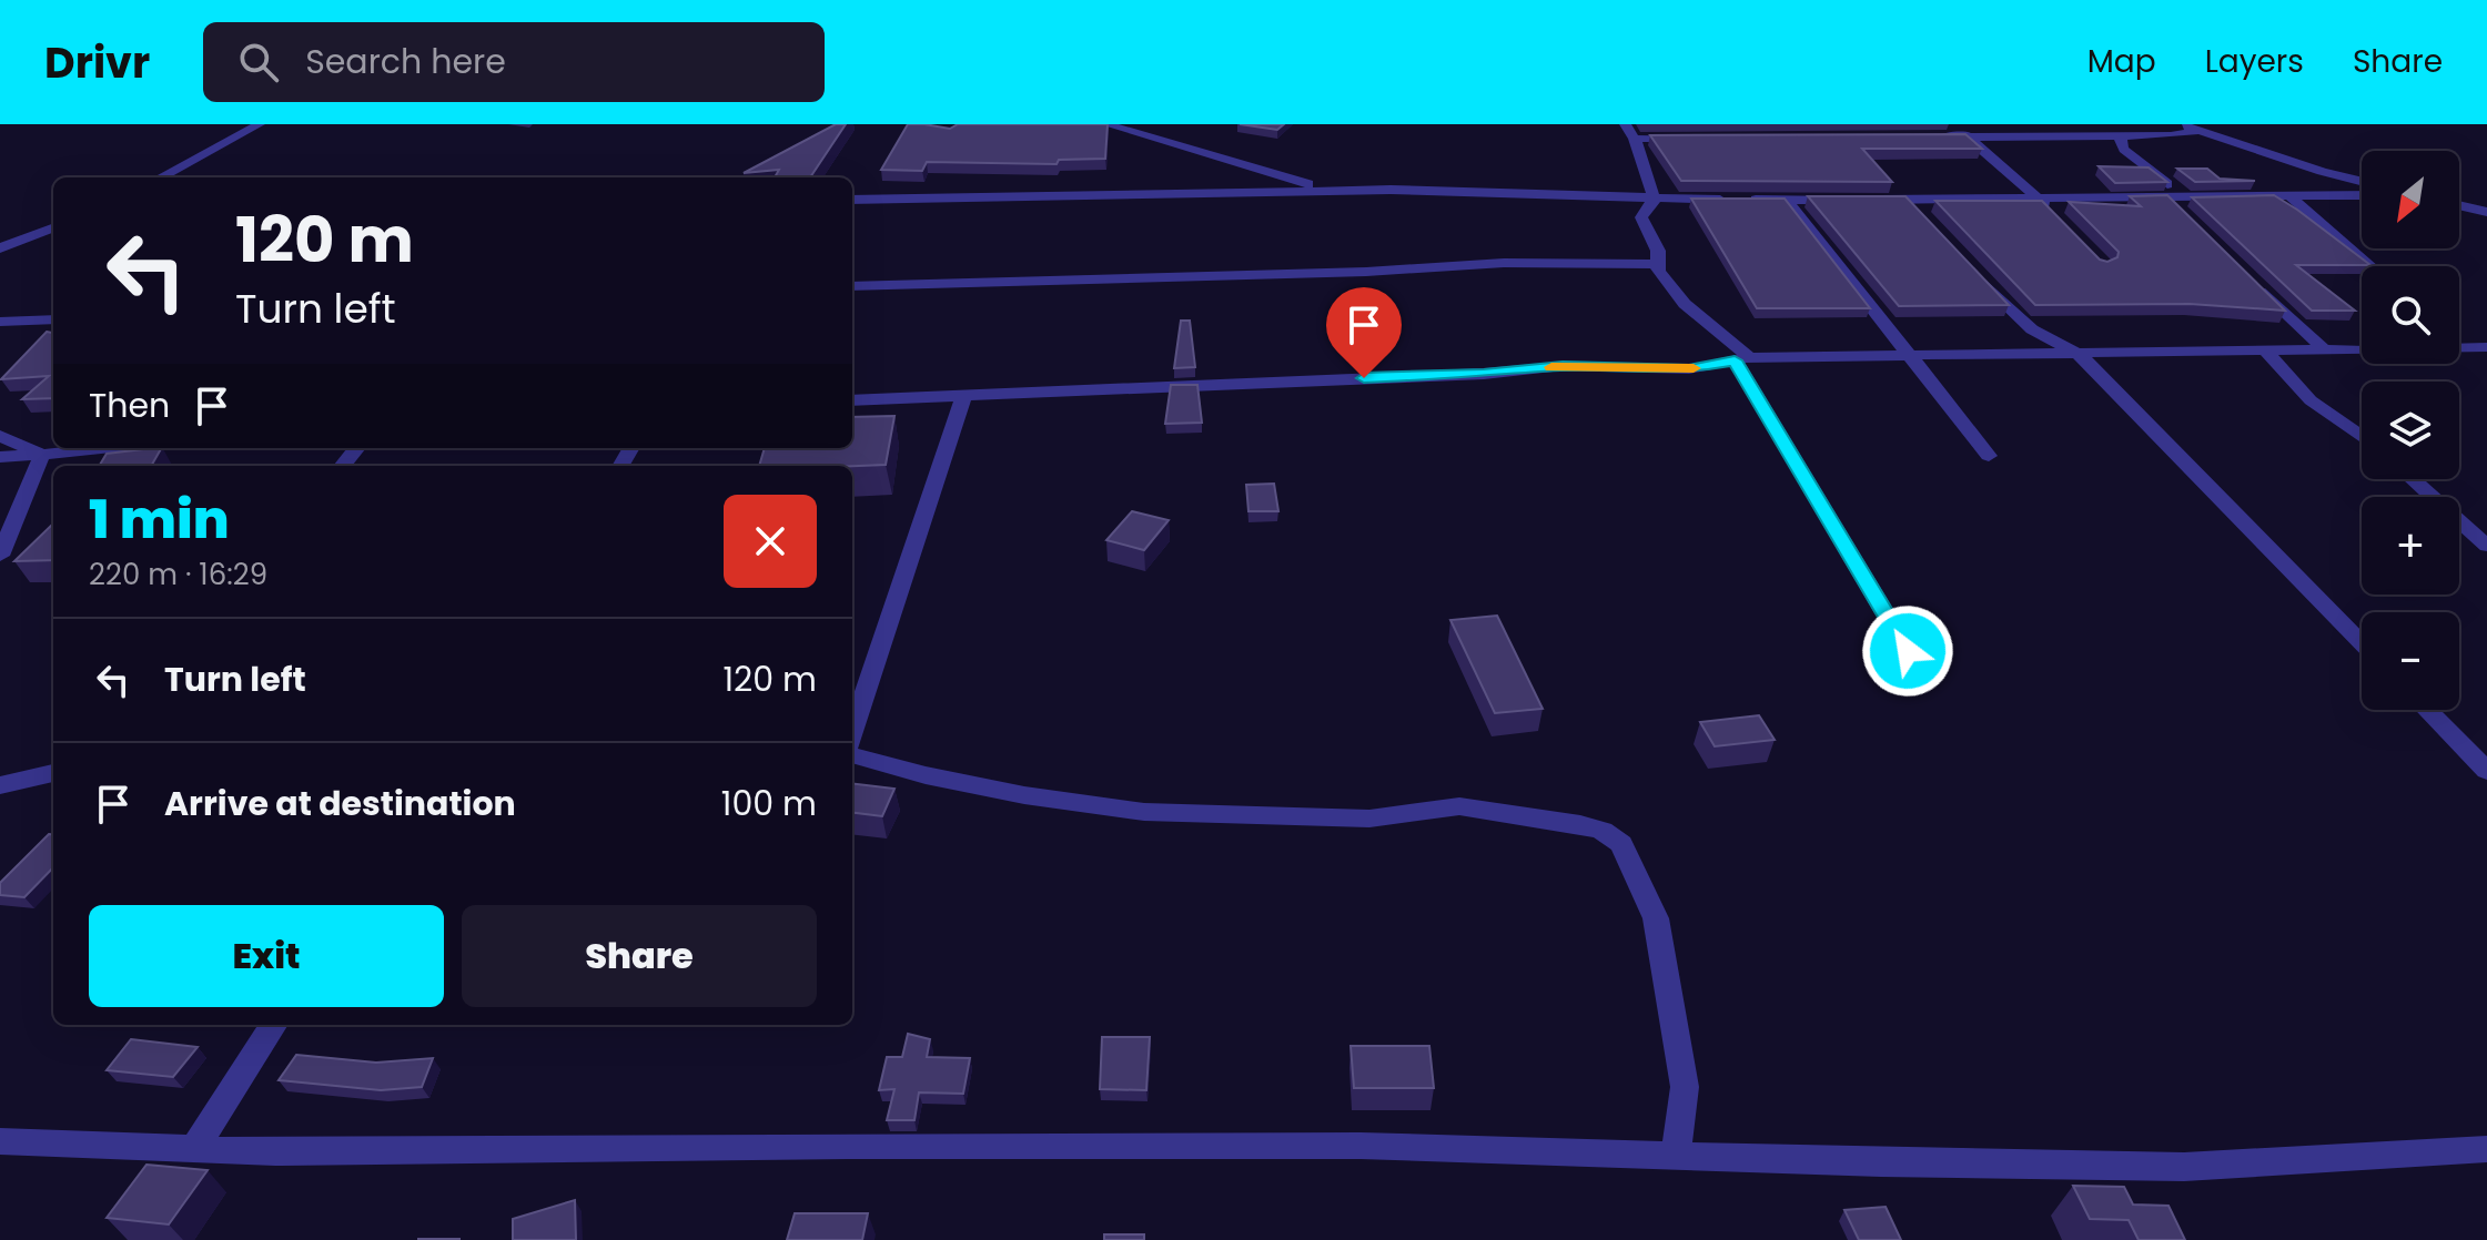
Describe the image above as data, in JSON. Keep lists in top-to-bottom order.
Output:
{
  "north": "bottom left",
  "page": {
    "header": "Drivr",
    "search": "Search here",
    "nav": ["Map", "Layers", "Share"],
    "map_buttons": ["+", "−"],
    "turn": ["120 m", "Turn left"],
    "then": "Then",
    "heading": ["1 min", "220 m · 16:29"],
    "list": [
      {
        "name": "Turn left",
        "value": "120 m"
      },
      {
        "name": "Arrive at destination",
        "value": "100 m"
      }
    ],
    "buttons": ["Exit", "Share"]
  }
}
